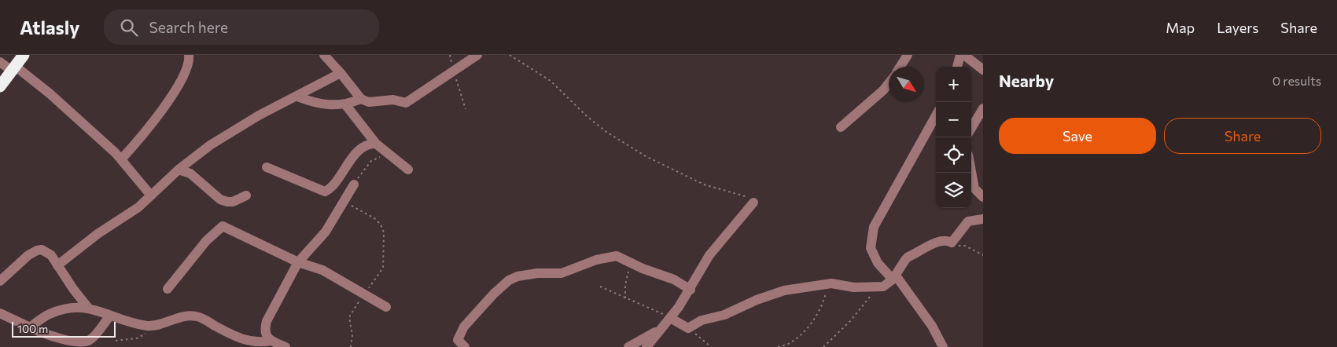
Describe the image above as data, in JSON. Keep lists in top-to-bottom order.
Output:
{
  "scale_bar": "100 m",
  "north": "bottom right",
  "page": {
    "header": "Atlasly",
    "search": "Search here",
    "nav": ["Map", "Layers", "Share"],
    "heading": ["Nearby", "0 results"],
    "map_buttons": ["+", "−"],
    "buttons": ["Save", "Share"],
    "scale": "100 m"
  }
}
